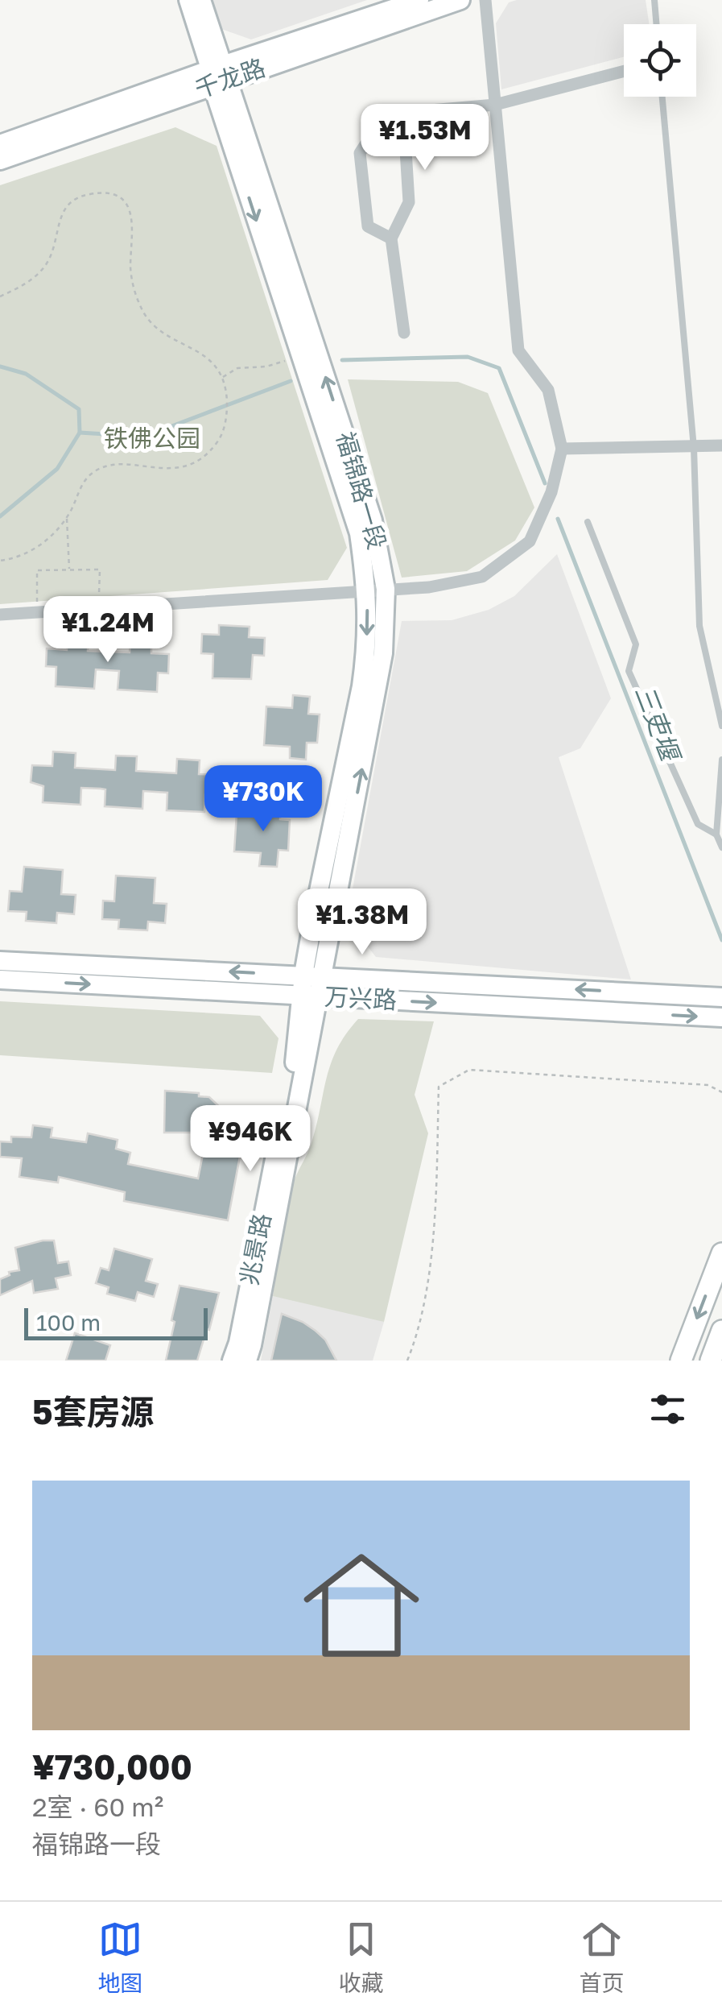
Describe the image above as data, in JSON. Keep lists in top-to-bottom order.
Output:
{
  "streets": {
    "street": [
      "千龙路",
      "福锦路一段",
      "万兴路",
      "兆景路"
    ]
  },
  "crossings": [
    ["千龙路", "福锦路一段"],
    ["福锦路一段", "万兴路"],
    ["福锦路一段", "兆景路"],
    ["万兴路", "兆景路"]
  ],
  "water": ["三吏堰"],
  "parks": ["铁佛公园"],
  "scale_bar": "100 m",
  "page": {
    "price": [
      "¥1.53M",
      "¥1.24M",
      "¥730K",
      "¥1.38M",
      "¥946K"
    ],
    "scale": "100 m",
    "heading": "5套房源",
    "list": [
      {
        "name": "¥730,000",
        "note": "2室 · 60 m² · 福锦路一段"
      }
    ],
    "tabs": ["地图", "收藏", "首页"]
  }
}
